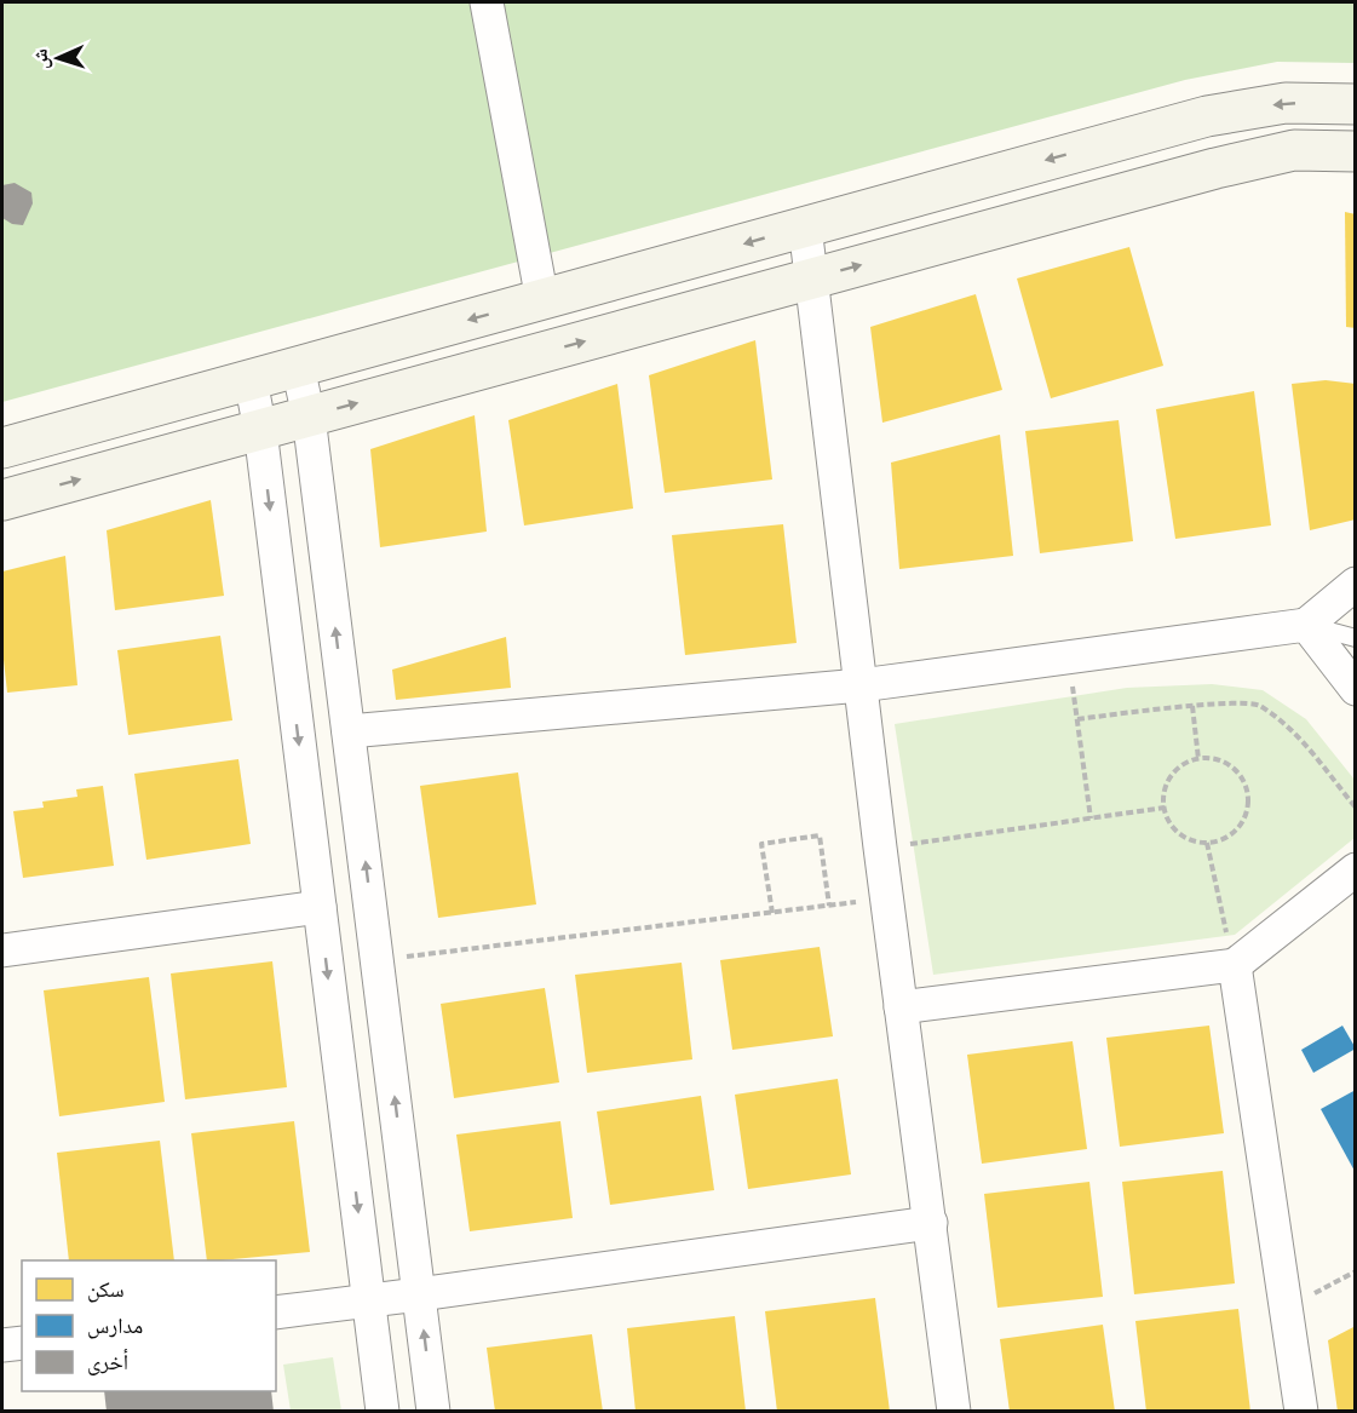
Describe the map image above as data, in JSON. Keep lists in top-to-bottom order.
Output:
{
  "legend": ["سكن", "مدارس", "أخرى"],
  "north": "left"
}
